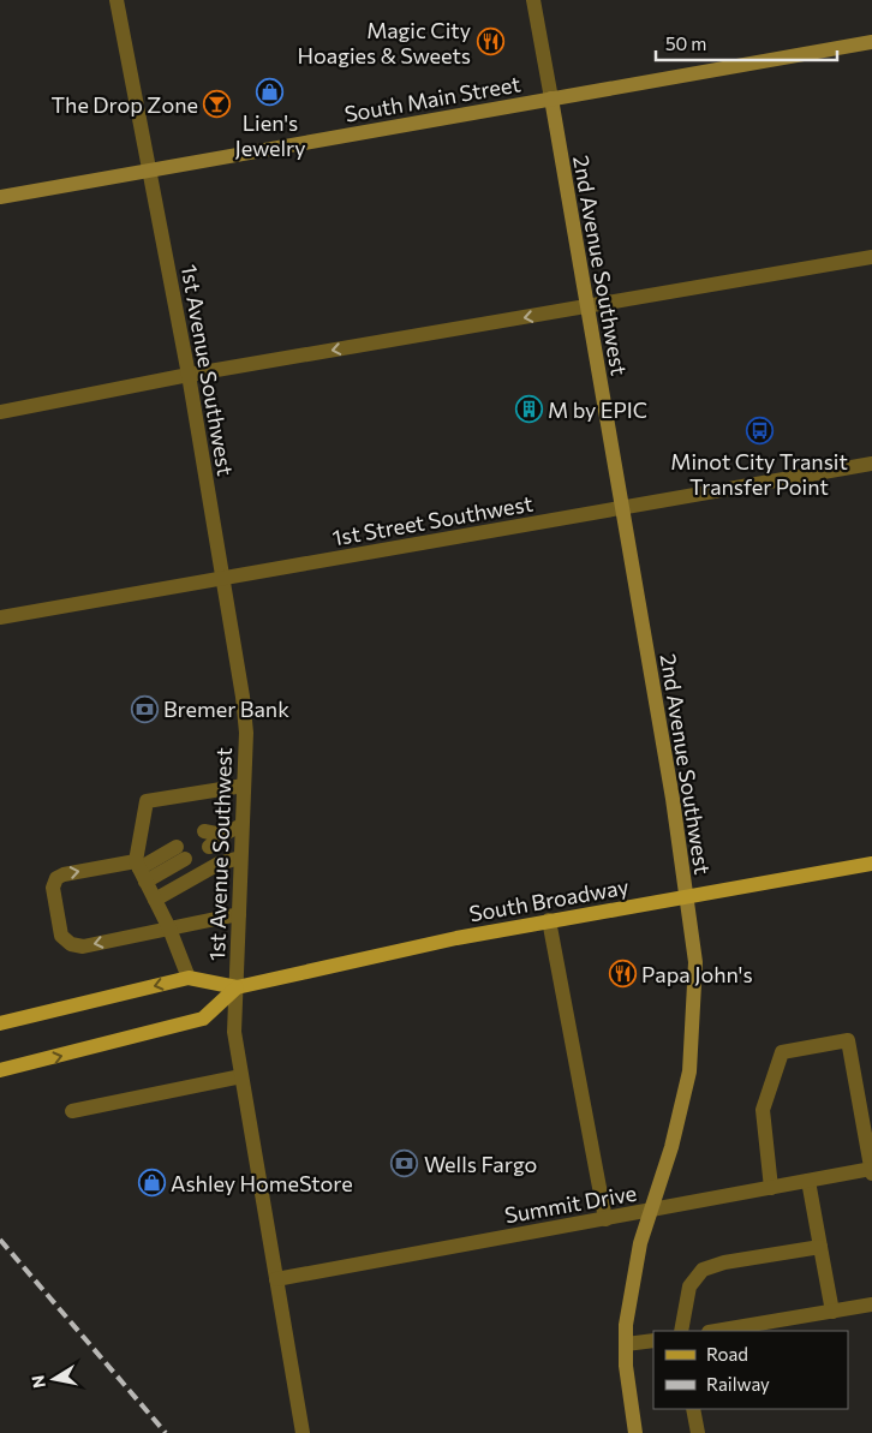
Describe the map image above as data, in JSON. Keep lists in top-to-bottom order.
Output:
{
  "streets": {
    "main road": ["South Broadway"],
    "street": [
      "South Main Street",
      "2nd Avenue Southwest",
      "1st Avenue Southwest",
      "1st Street Southwest",
      "Summit Drive"
    ]
  },
  "crossings": [
    ["South Main Street", "2nd Avenue Southwest"],
    ["South Main Street", "1st Avenue Southwest"],
    ["2nd Avenue Southwest", "1st Street Southwest"],
    ["2nd Avenue Southwest", "South Broadway"],
    ["2nd Avenue Southwest", "Summit Drive"],
    ["1st Avenue Southwest", "1st Street Southwest"],
    ["1st Avenue Southwest", "South Broadway"],
    ["1st Avenue Southwest", "Summit Drive"]
  ],
  "places": {
    "restaurant": ["Magic City Hoagies & Sweets", "Papa John's"],
    "shop": ["Lien's Jewelry", "Ashley HomeStore"],
    "bar": ["The Drop Zone"],
    "building": ["M by EPIC"],
    "bus stop": ["Minot City Transit Transfer Point"],
    "bank": ["Bremer Bank", "Wells Fargo"]
  },
  "legend": ["Road", "Railway"],
  "scale_bar": "50 m",
  "north": "left"
}
